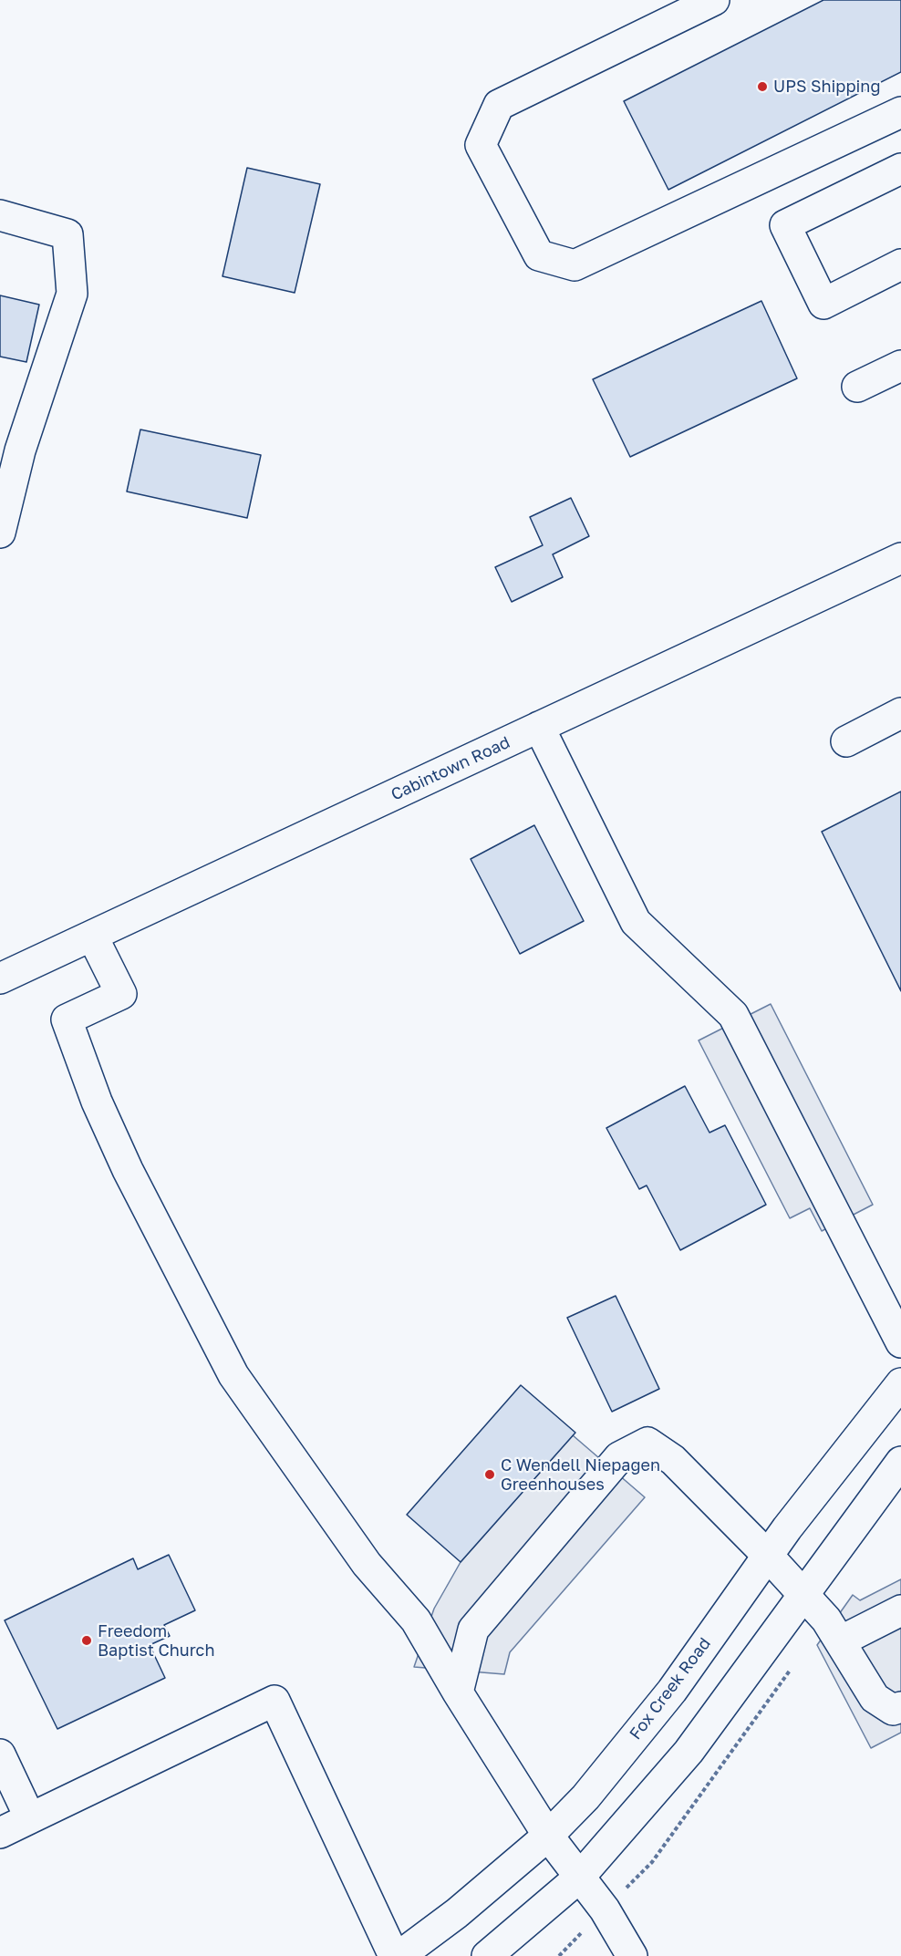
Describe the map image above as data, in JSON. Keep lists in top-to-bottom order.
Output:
{
  "streets": {
    "main road": ["Cabintown Road", "Fox Creek Road"]
  },
  "places": ["UPS Shipping", "C Wendell Niepagen Greenhouses", "Freedom Baptist Church"]
}
